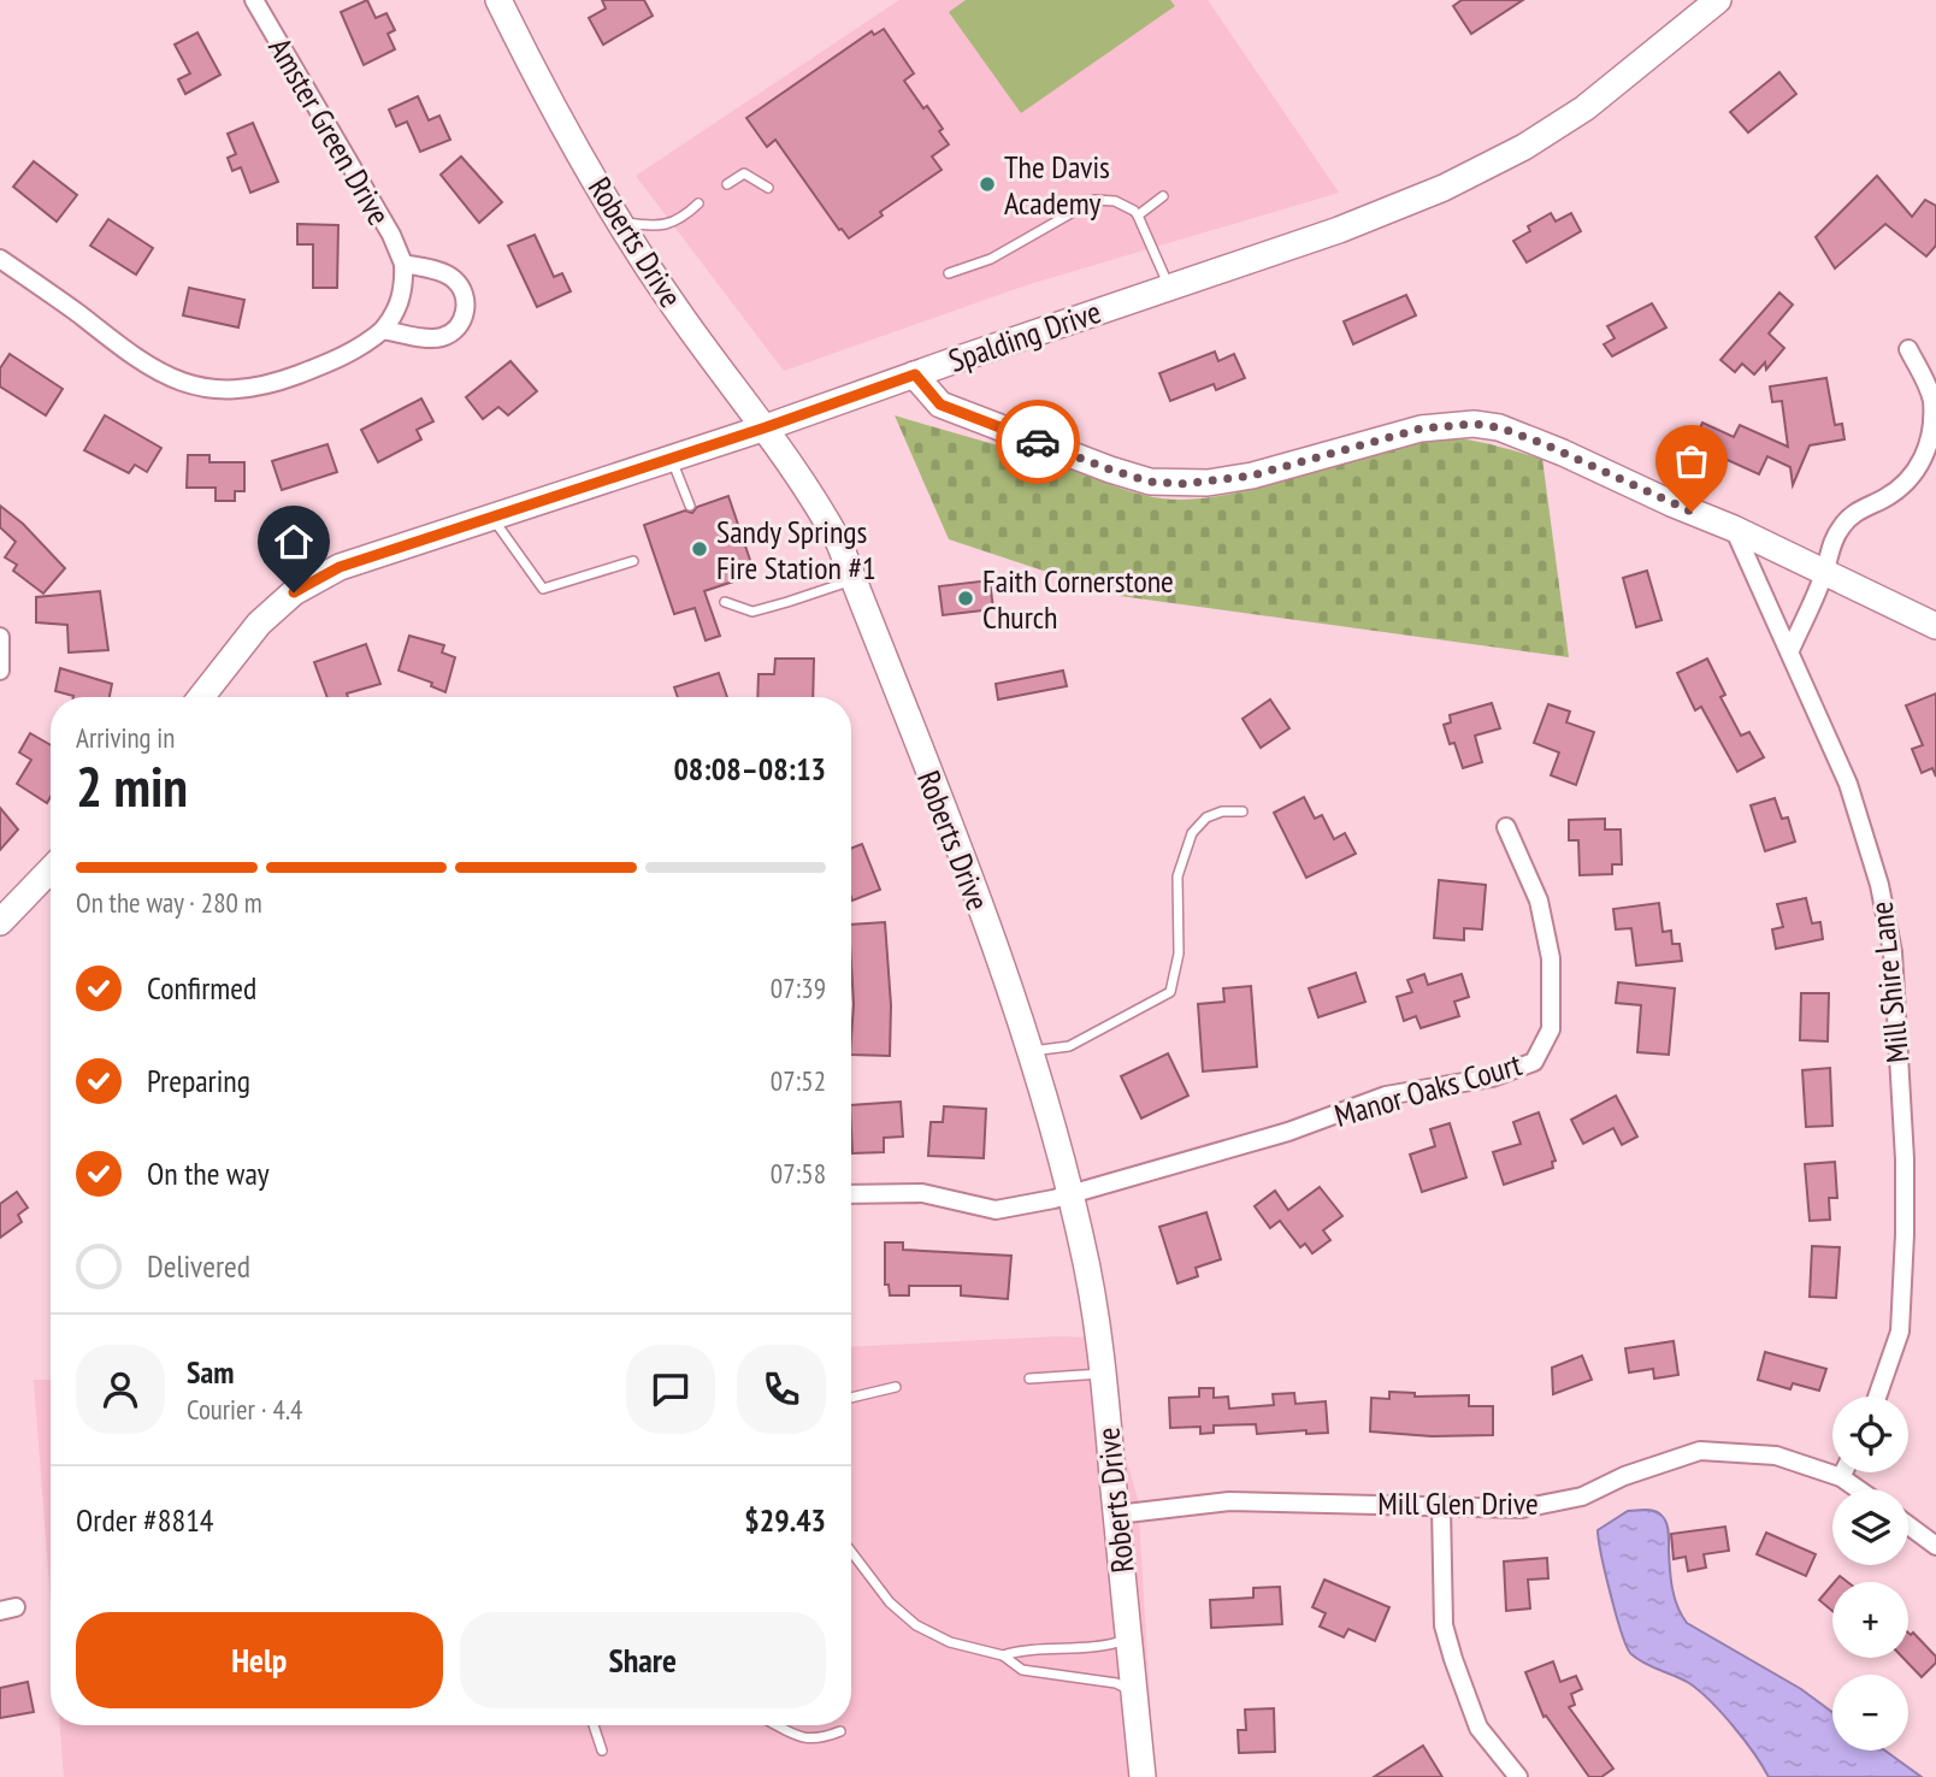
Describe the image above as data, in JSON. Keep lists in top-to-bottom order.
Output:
{
  "streets": {
    "street": [
      "Amster Green Drive",
      "Roberts Drive",
      "Spalding Drive",
      "Mill Shire Lane",
      "Manor Oaks Court",
      "Mill Glen Drive"
    ]
  },
  "crossings": [
    ["Roberts Drive", "Spalding Drive"],
    ["Roberts Drive", "Manor Oaks Court"],
    ["Roberts Drive", "Mill Glen Drive"]
  ],
  "places": ["The Davis Academy", "Sandy Springs Fire Station #1", "Faith Cornerstone Church"],
  "page": {
    "heading": ["2 min", "Arriving in", "08:08–08:13"],
    "panel": [
      "Sam",
      "Courier · 4.4",
      "Order #8814",
      "$29.43"
    ],
    "bar": "On the way · 280 m",
    "list": [
      ["Confirmed", "07:39"],
      ["Preparing", "07:52"],
      ["On the way", "07:58"],
      "Delivered"
    ],
    "map_buttons": ["+", "−"],
    "buttons": ["Help", "Share"]
  }
}
